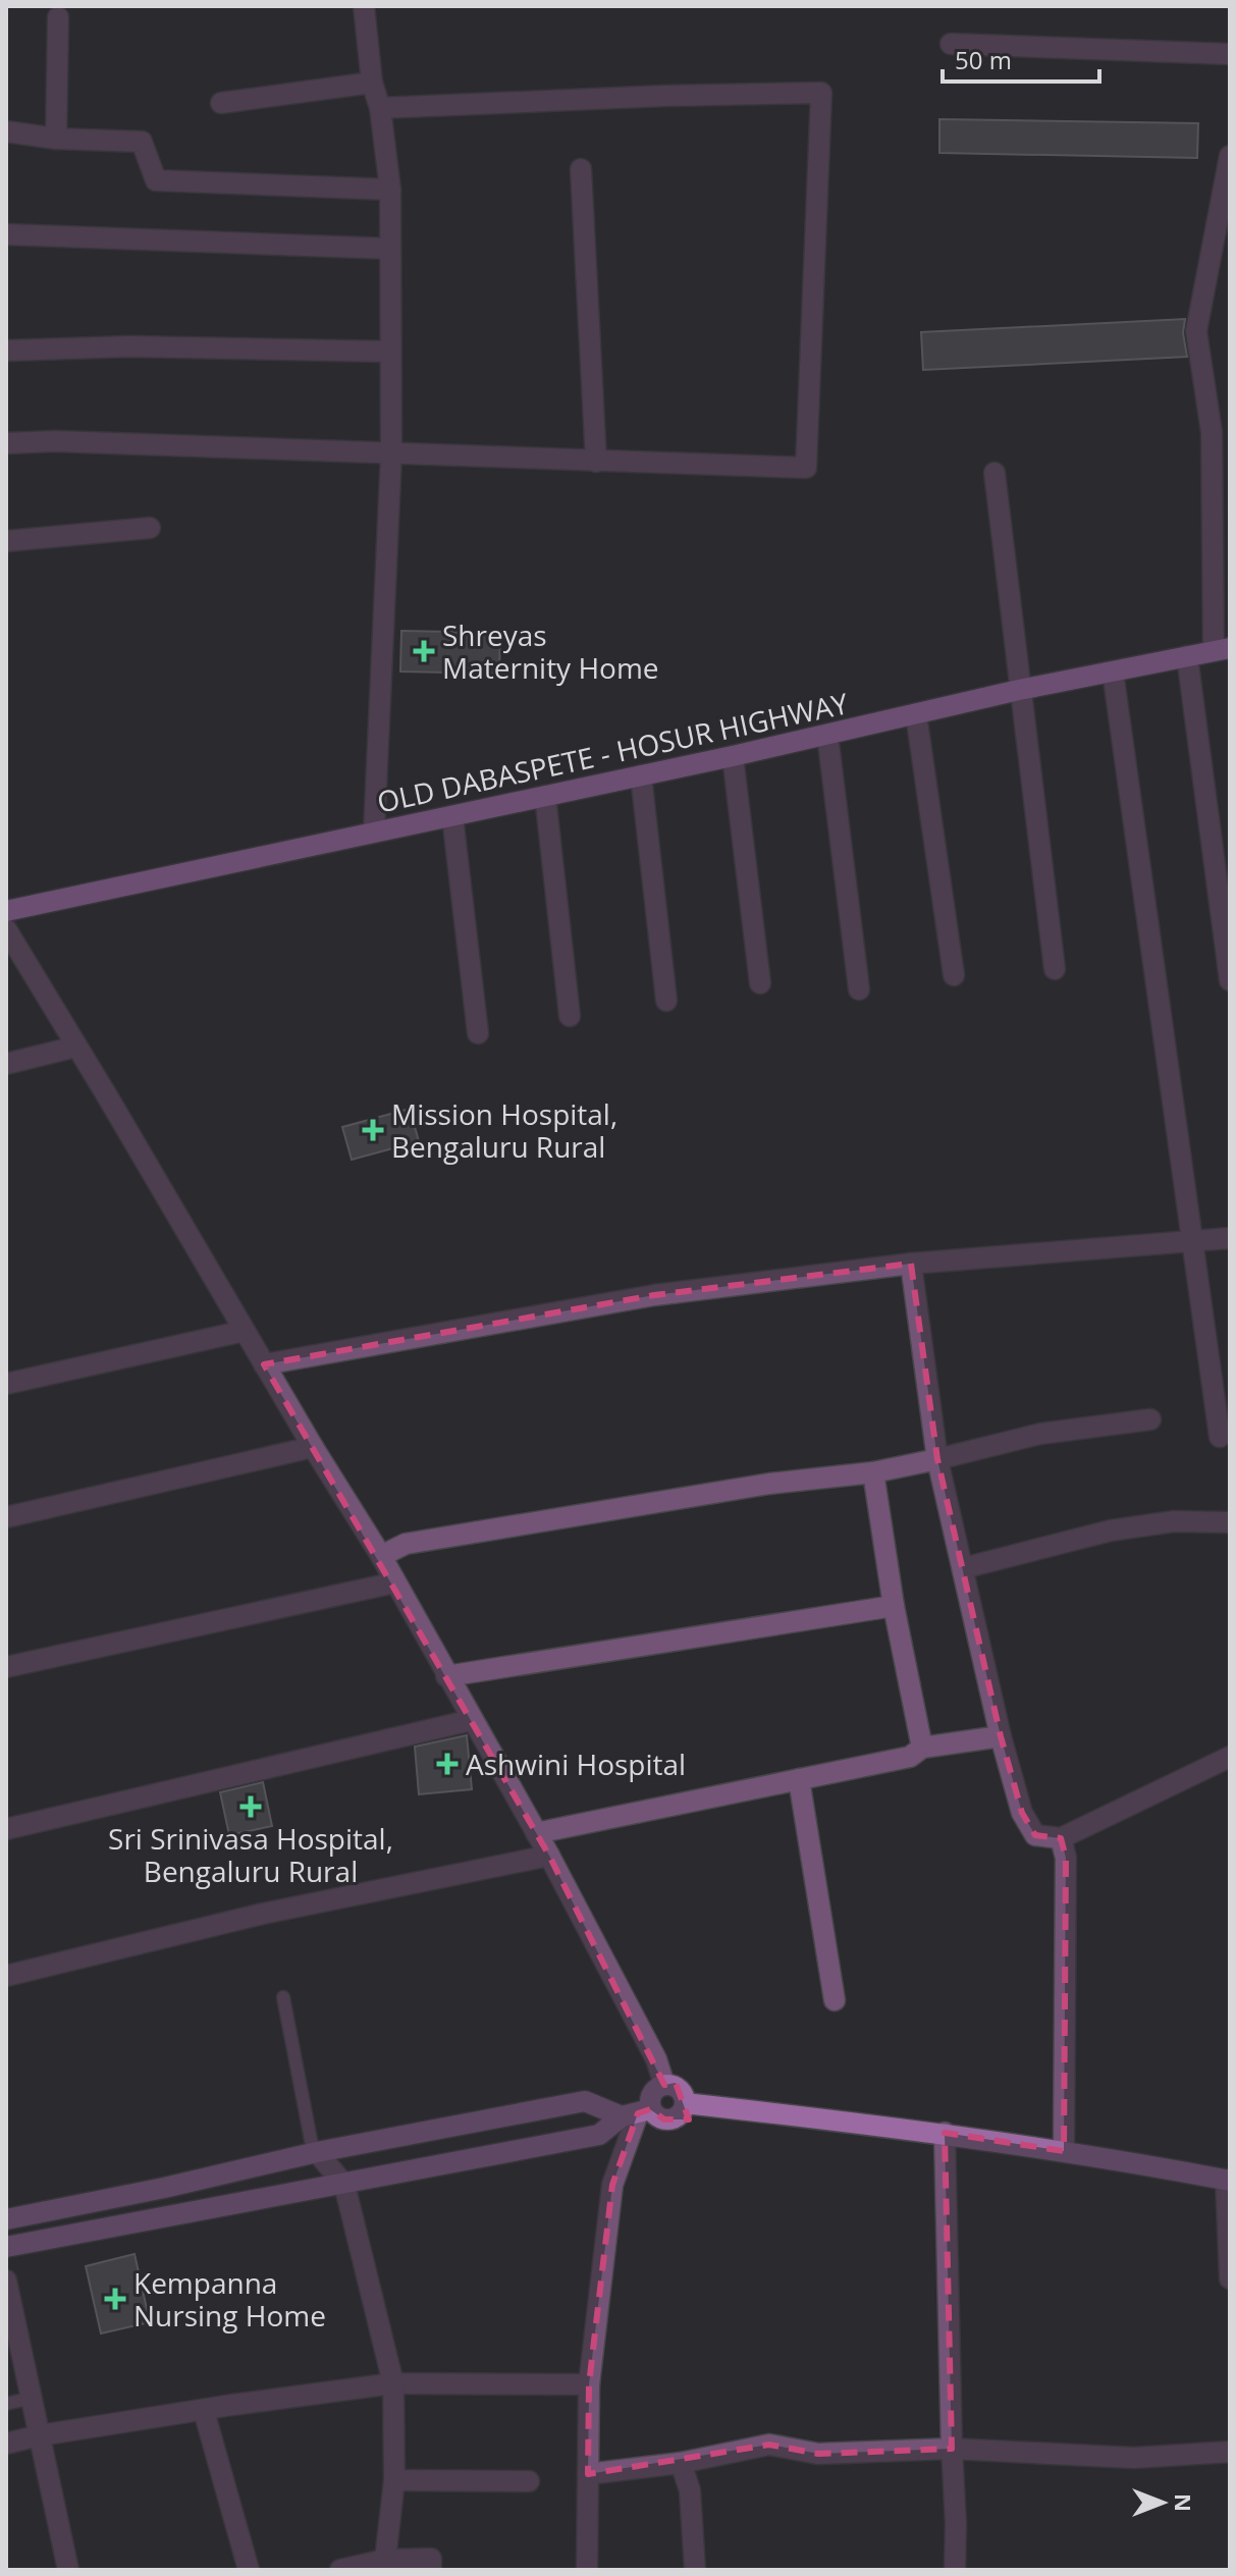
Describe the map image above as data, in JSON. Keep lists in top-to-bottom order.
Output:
{
  "streets": {
    "main road": ["OLD DABASPETE - HOSUR HIGHWAY"]
  },
  "places": {
    "health": [
      "Shreyas Maternity Home",
      "Mission Hospital, Bengaluru Rural",
      "Ashwini Hospital",
      "Sri Srinivasa Hospital, Bengaluru Rural",
      "Kempanna Nursing Home"
    ]
  },
  "scale_bar": "50 m",
  "north": "right"
}
